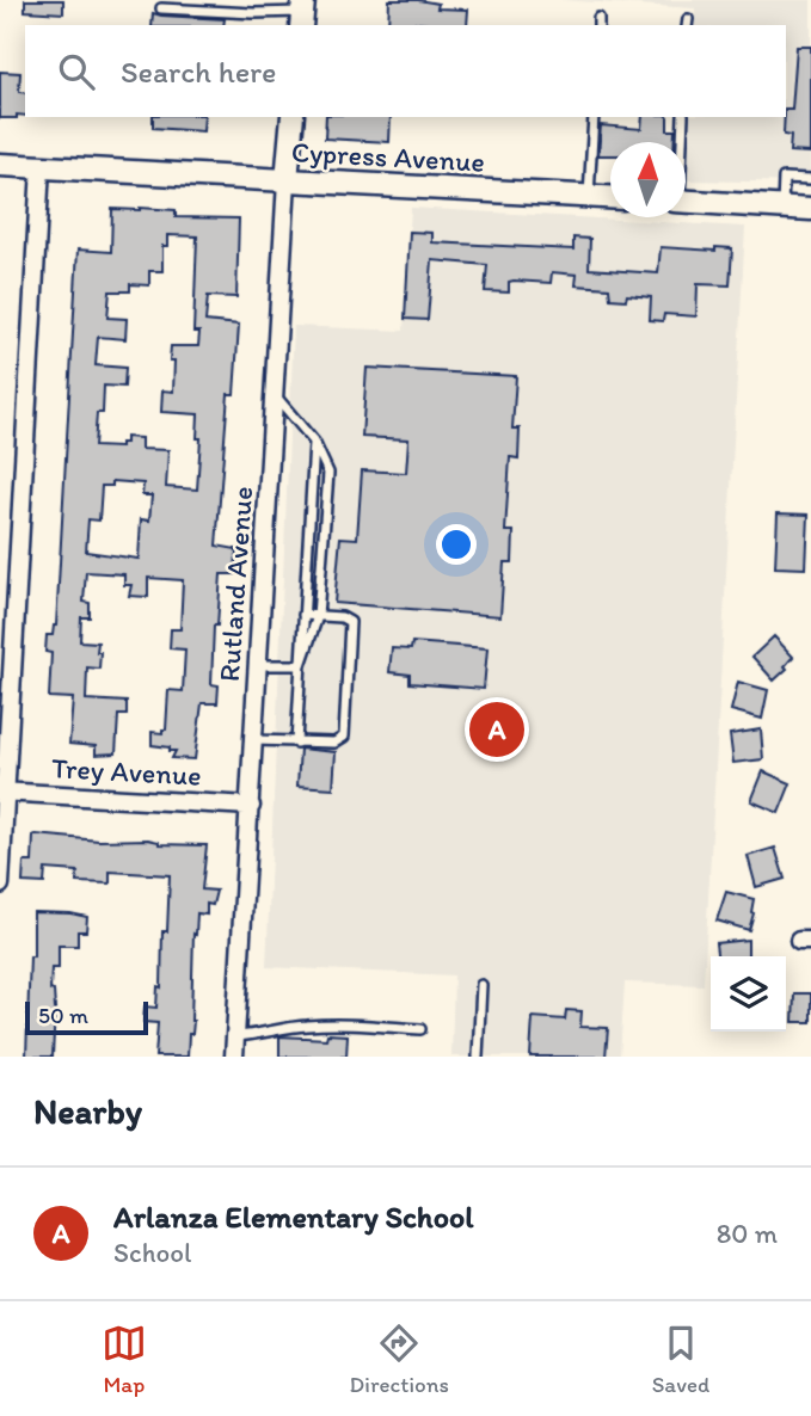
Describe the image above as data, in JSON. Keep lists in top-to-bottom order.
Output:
{
  "streets": {
    "street": ["Cypress Avenue", "Rutland Avenue", "Trey Avenue"]
  },
  "crossings": [
    ["Cypress Avenue", "Rutland Avenue"],
    ["Rutland Avenue", "Trey Avenue"]
  ],
  "scale_bar": "50 m",
  "north": "top",
  "page": {
    "search": "Search here",
    "pins": "A",
    "scale": "50 m",
    "heading": "Nearby",
    "list": [
      {
        "mark": "A",
        "name": "Arlanza Elementary School",
        "note": "School",
        "value": "80 m"
      }
    ],
    "nav": ["Map", "Directions", "Saved"]
  }
}
